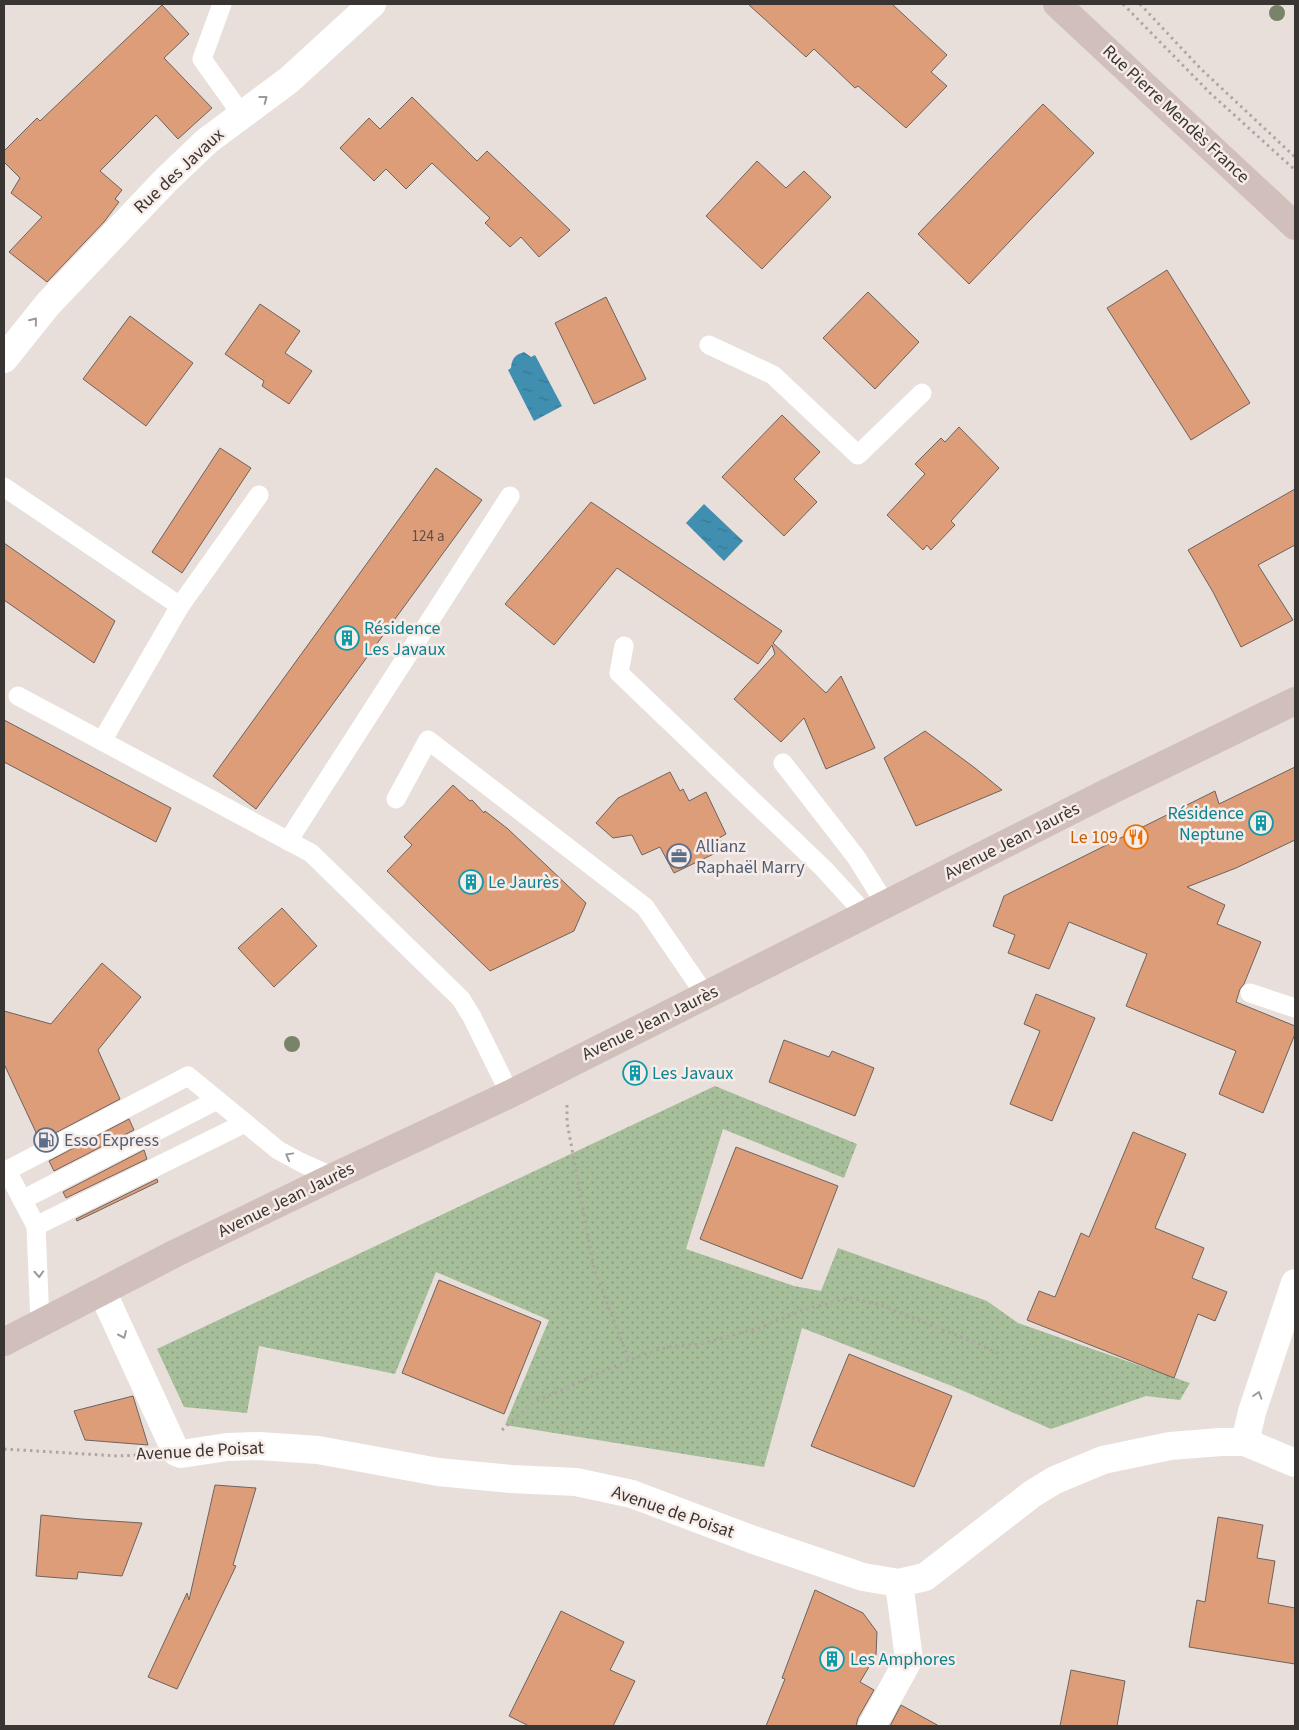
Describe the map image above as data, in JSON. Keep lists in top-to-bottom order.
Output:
{
  "streets": {
    "main road": ["Rue Pierre Mendès France", "Avenue Jean Jaurès"],
    "street": ["Rue des Javaux", "Avenue de Poisat"]
  },
  "one_way": ["Rue des Javaux"],
  "places": {
    "building": [
      "Résidence Les Javaux",
      "Résidence Neptune",
      "Le Jaurès",
      "Les Javaux",
      "Les Amphores"
    ],
    "restaurant": ["Le 109"],
    "office": ["Allianz Raphaël Marry"],
    "fuel station": ["Esso Express"]
  },
  "house_numbers": ["124 a"]
}
